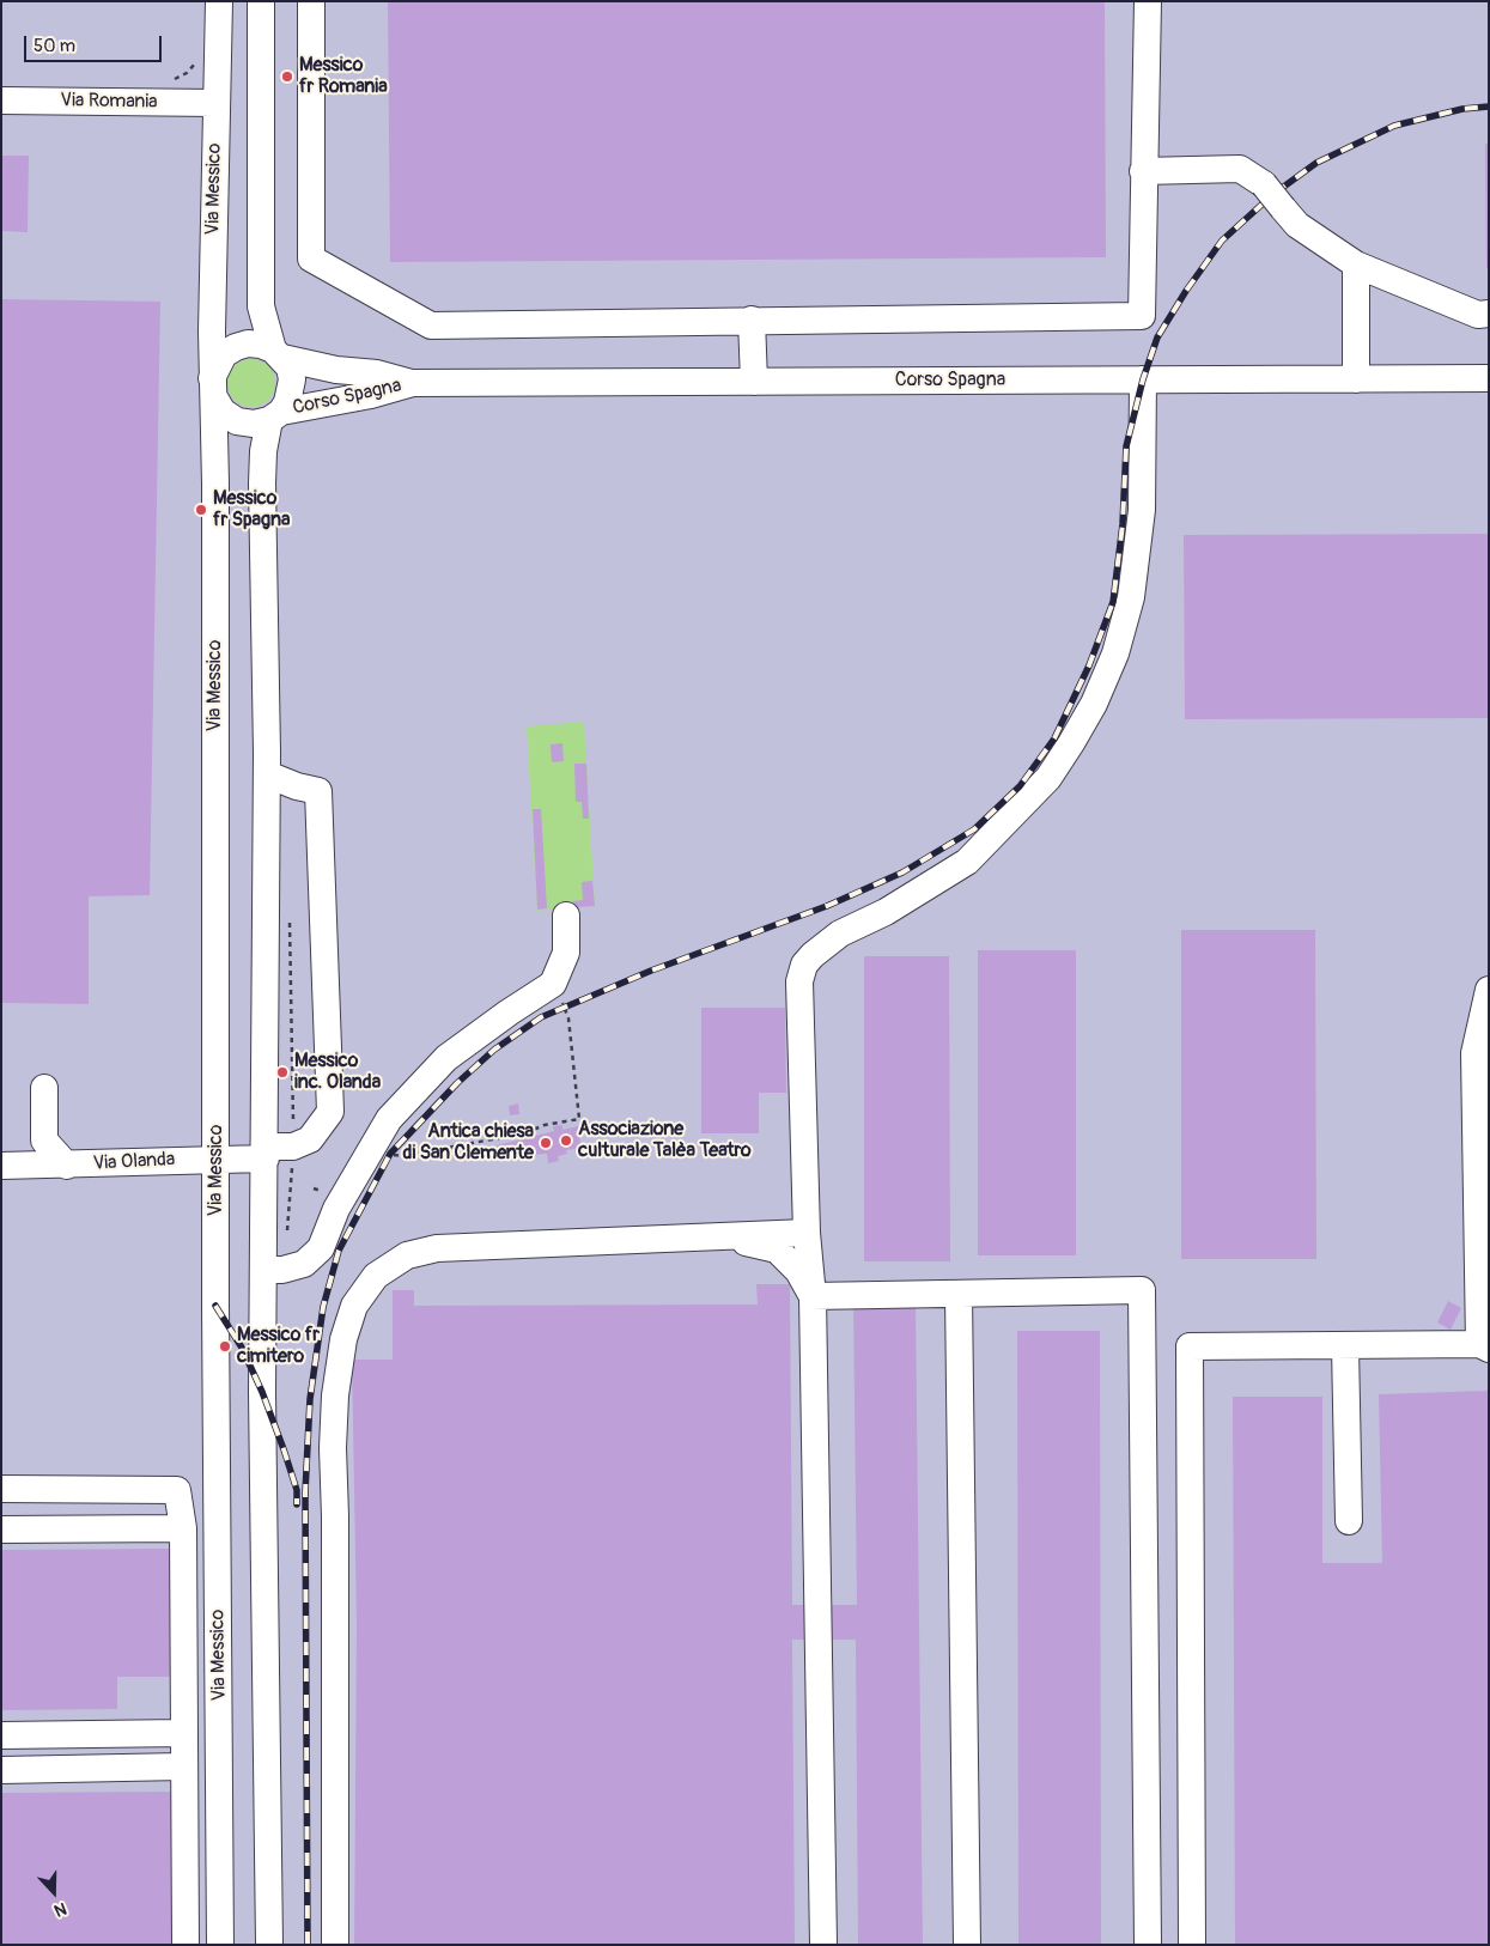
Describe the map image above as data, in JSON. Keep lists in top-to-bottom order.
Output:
{
  "streets": {
    "street": [
      "Via Romania",
      "Via Messico",
      "Corso Spagna",
      "Via Olanda"
    ]
  },
  "crossings": [
    ["Via Romania", "Via Messico"],
    ["Via Messico", "Corso Spagna"],
    ["Via Messico", "Via Olanda"]
  ],
  "places": [
    "Messico fr Romania",
    "Messico fr Spagna",
    "Messico inc. Olanda",
    "Associazione culturale Talèa Teatro",
    "Antica chiesa di San Clemente",
    "Messico fr cimitero"
  ],
  "scale_bar": "50 m",
  "north": "bottom"
}
